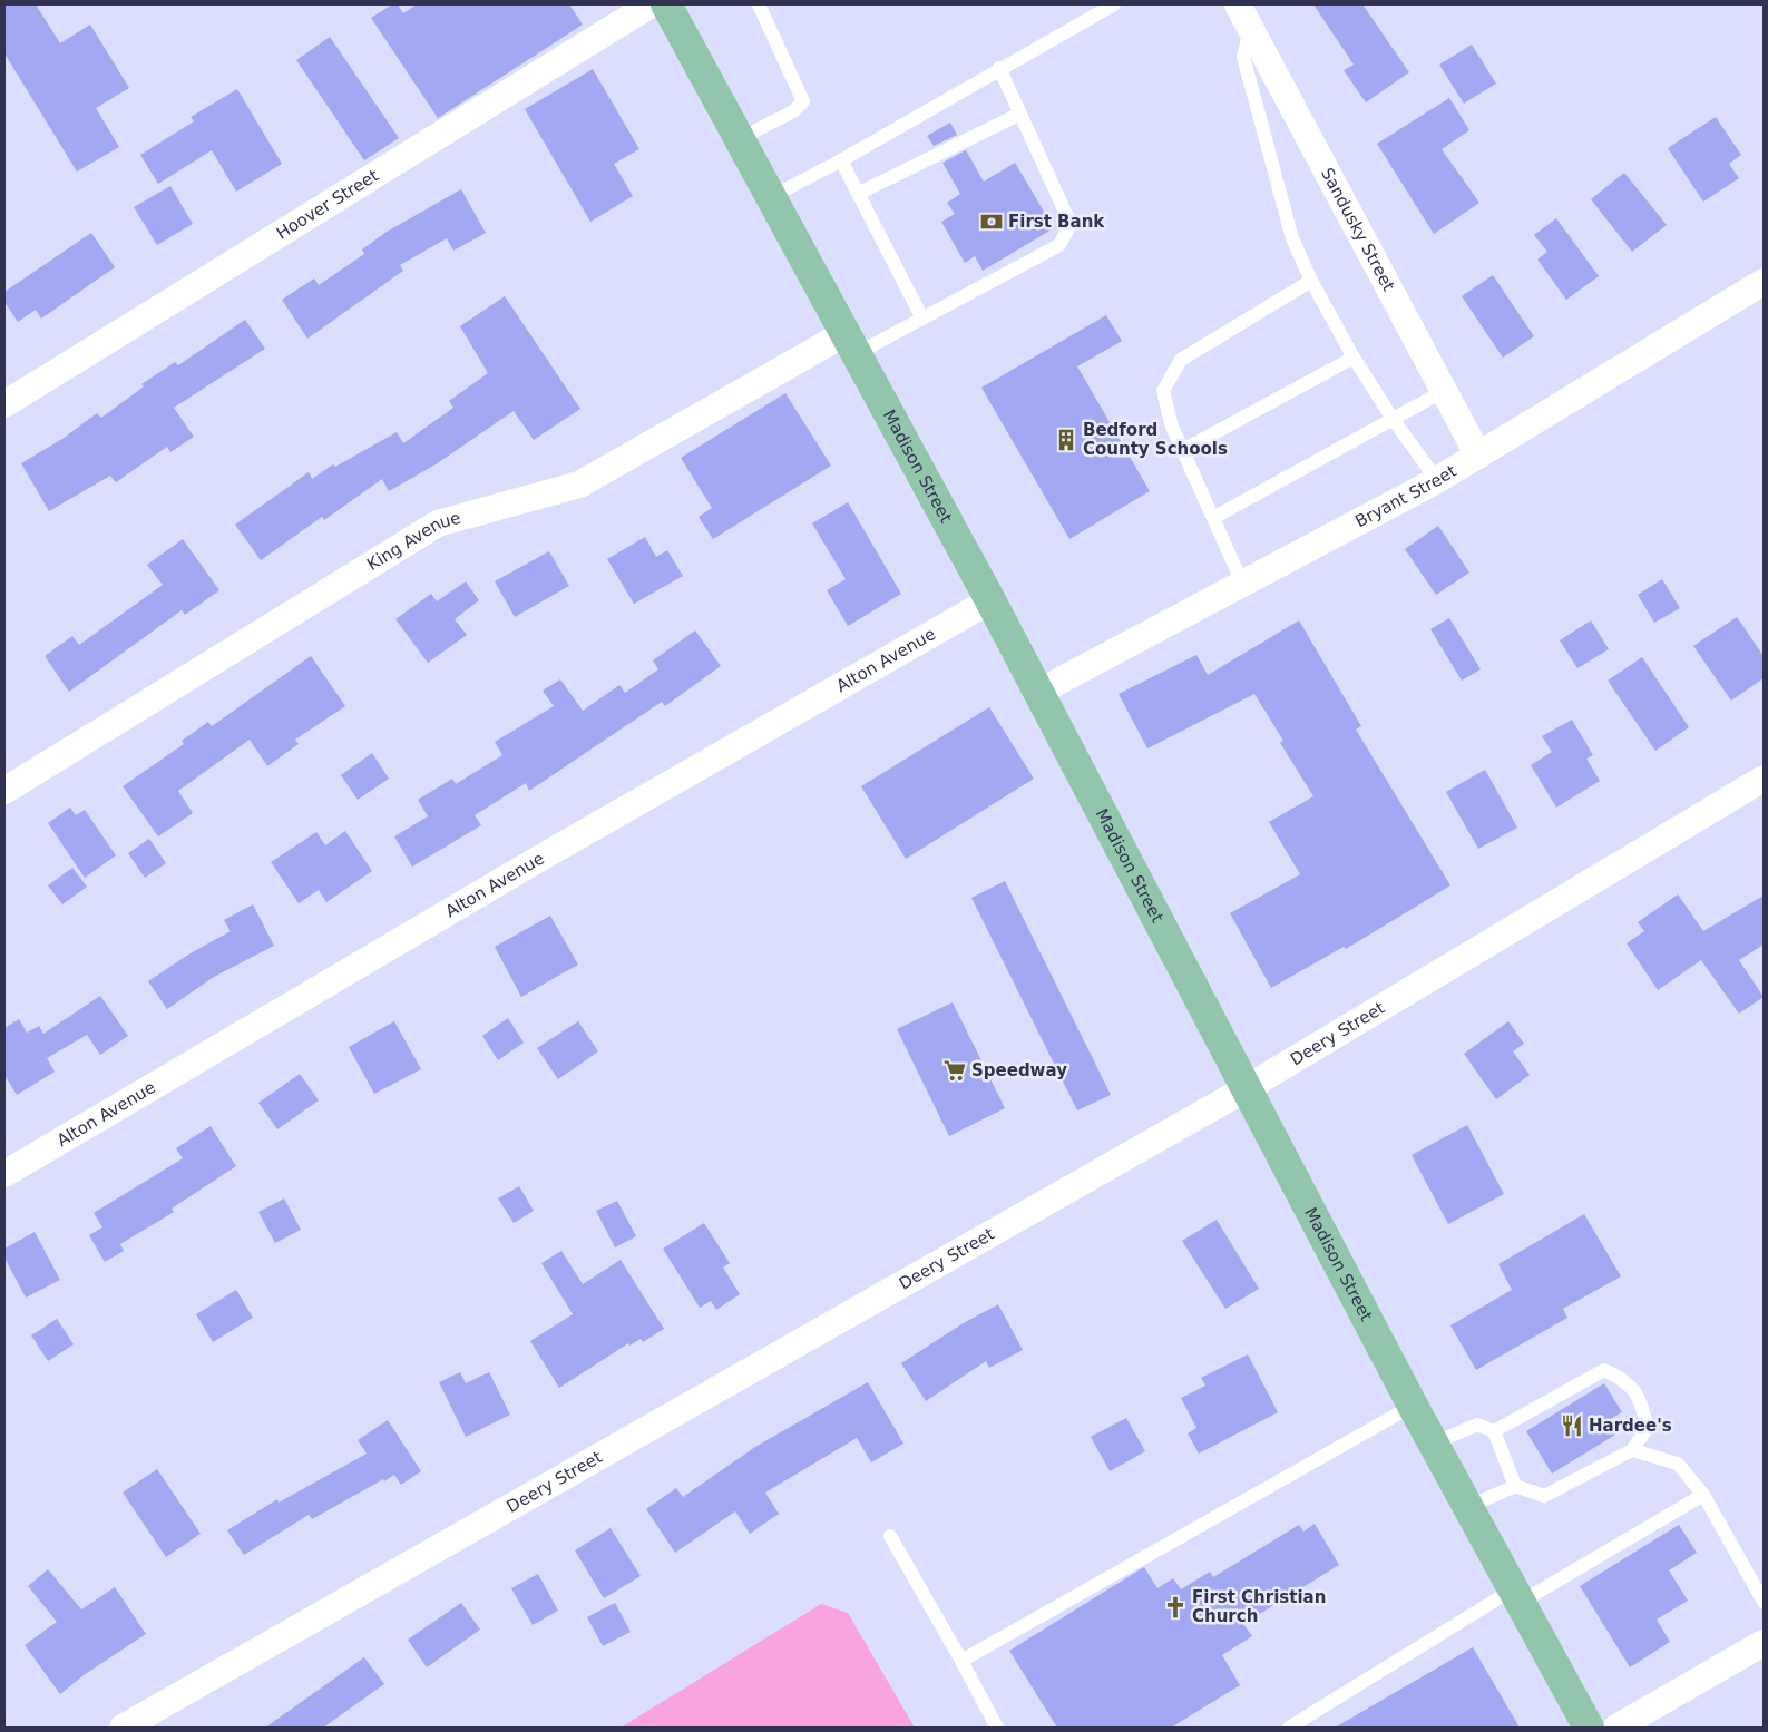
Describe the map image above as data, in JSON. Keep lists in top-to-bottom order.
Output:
{
  "streets": {
    "main road": ["Madison Street"],
    "street": [
      "Hoover Street",
      "Sandusky Street",
      "Bryant Street",
      "King Avenue",
      "Alton Avenue",
      "Deery Street"
    ]
  },
  "crossings": [
    ["Sandusky Street", "Bryant Street"],
    ["Madison Street", "Bryant Street"],
    ["Madison Street", "King Avenue"],
    ["Madison Street", "Alton Avenue"],
    ["Madison Street", "Deery Street"]
  ],
  "places": {
    "bank": ["First Bank"],
    "building": ["Bedford County Schools"],
    "supermarket": ["Speedway"],
    "restaurant": ["Hardee's"],
    "church": ["First Christian Church"]
  }
}
